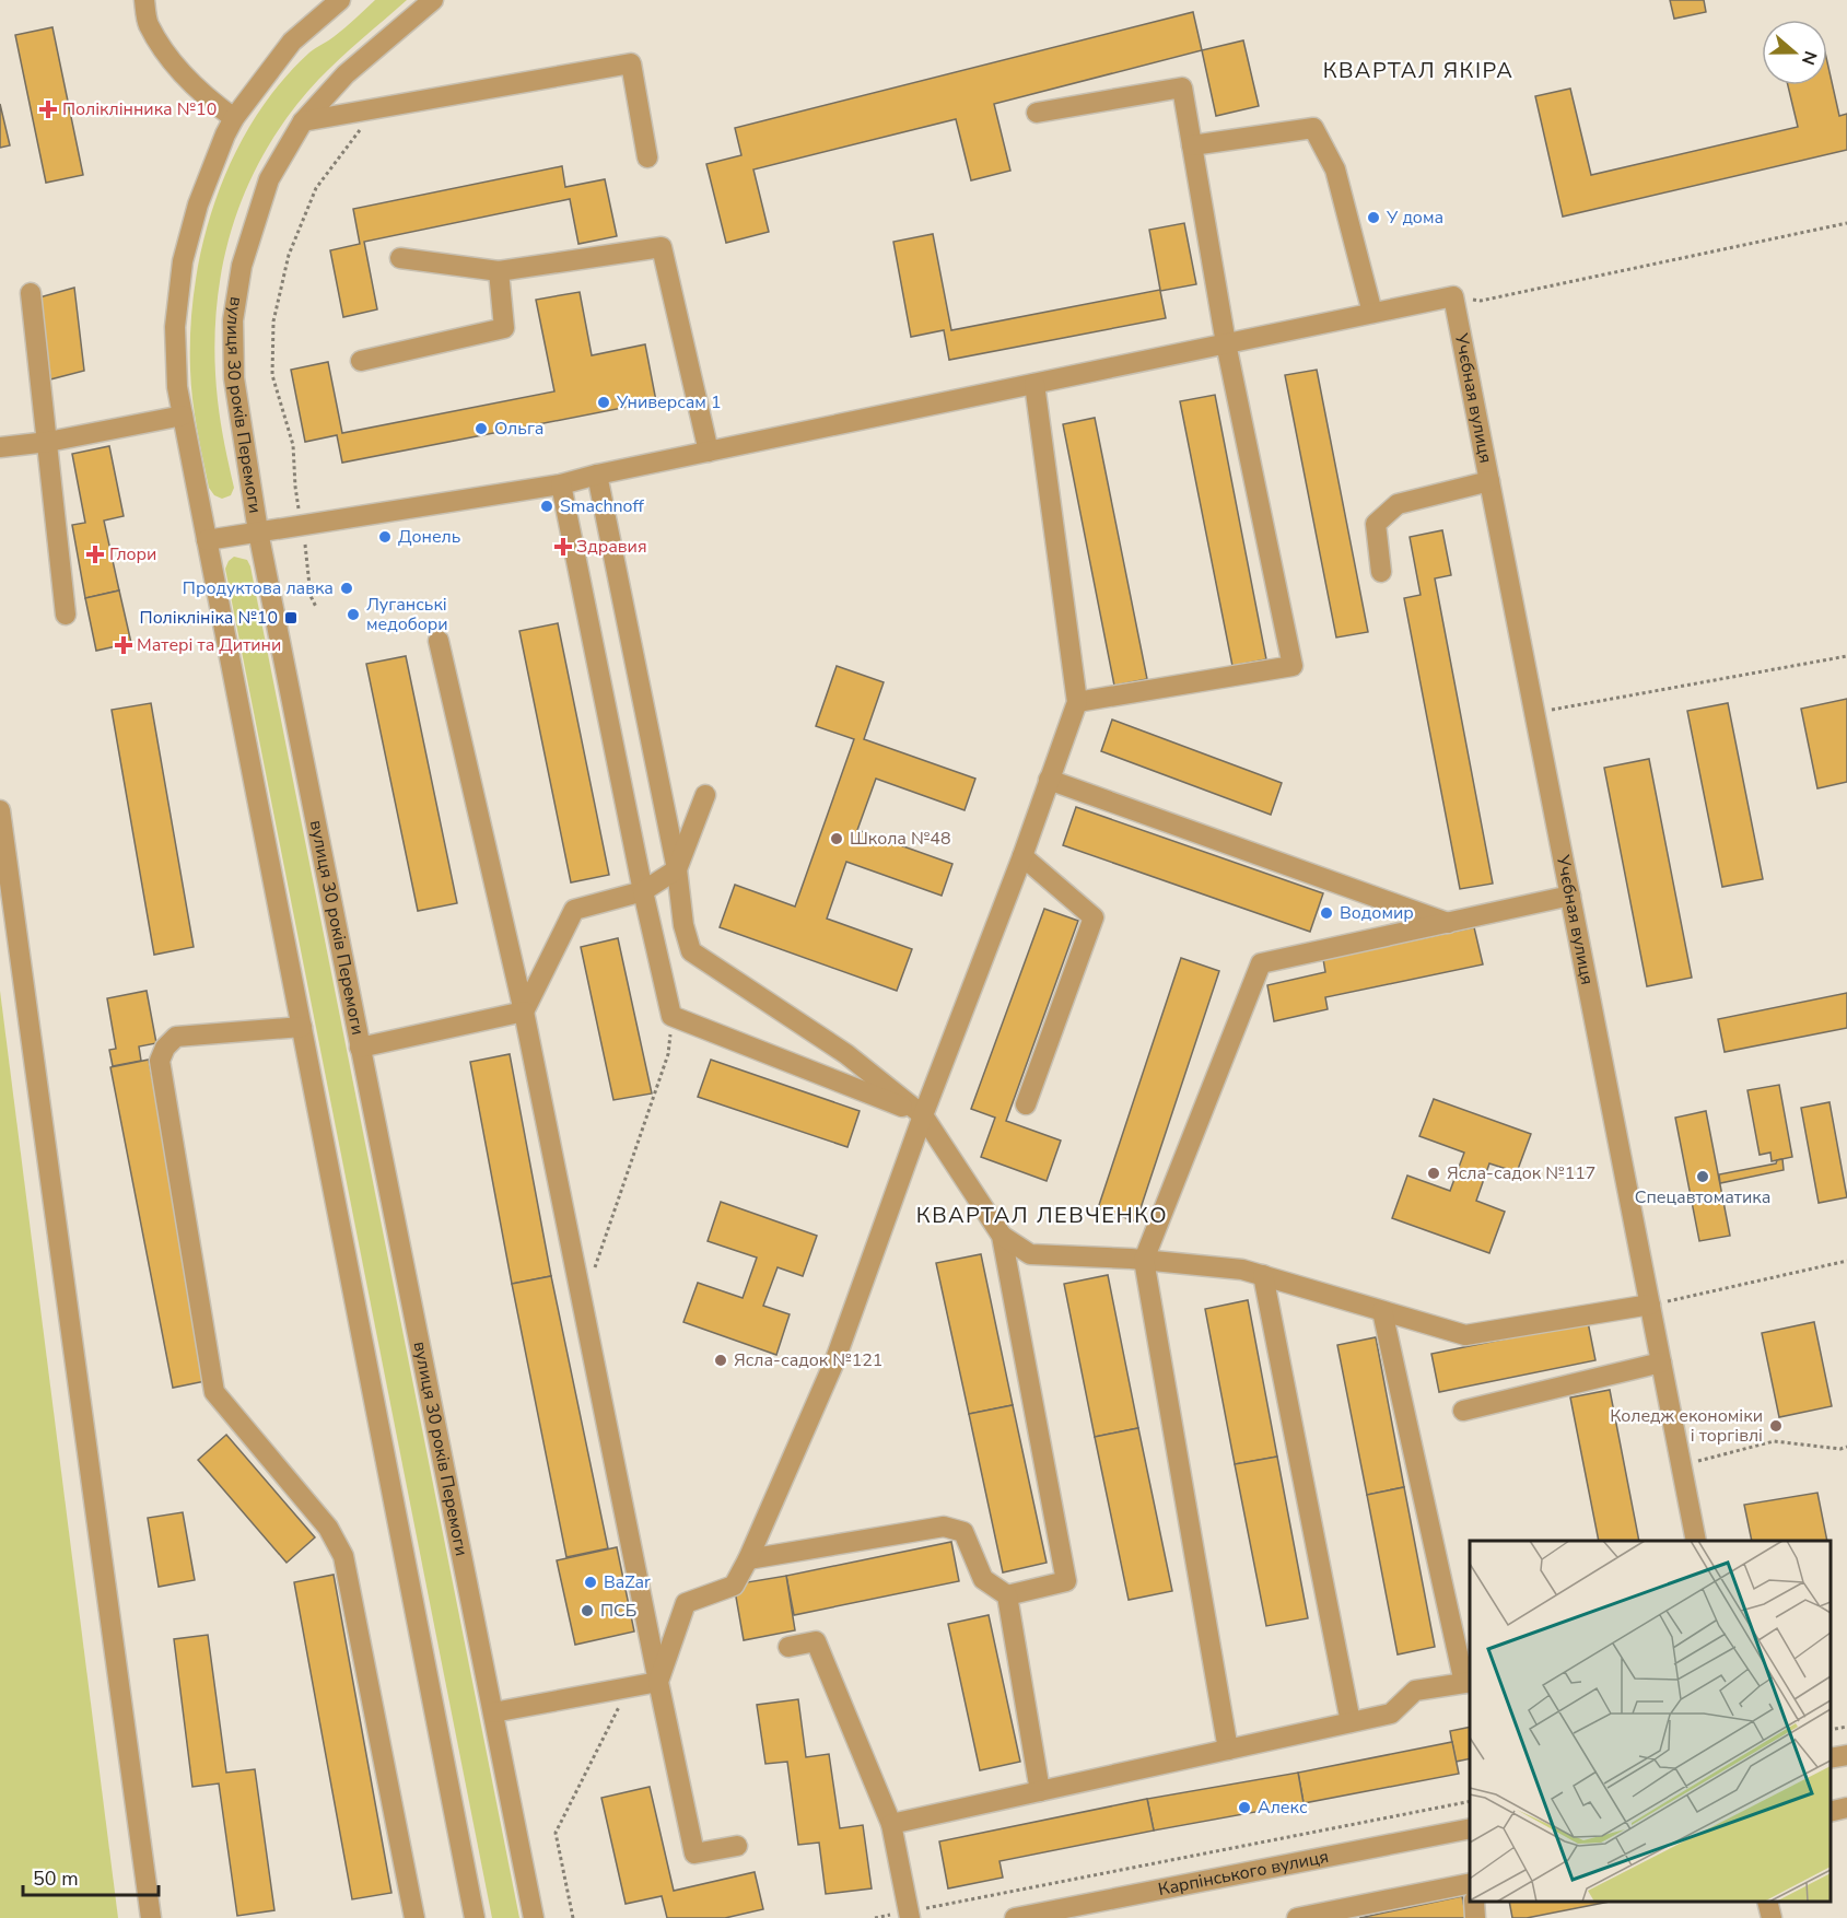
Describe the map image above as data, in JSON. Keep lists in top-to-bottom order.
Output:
{
  "streets": {
    "street": ["Учєбная вулиця", "вулиця 30 років Перемоги", "Карпінського вулиця"]
  },
  "districts": ["КВАРТАЛ ЯКІРА", "КВАРТАЛ ЛЕВЧЕНКО"],
  "places": {
    "health": [
      "Поліклінника №10",
      "Здравия",
      "Глори",
      "Матері та Дитини"
    ],
    "other": [
      "У дома",
      "Универсам 1",
      "Ольга",
      "Smachnoff",
      "Донель",
      "Продуктова лавка",
      "Луганські медобори",
      "Школа №48",
      "Водомир",
      "Ясла-садок №117",
      "Спецавтоматика",
      "Ясла-садок №121",
      "Коледж економіки і торгівлі",
      "BaZar",
      "ПСБ",
      "Алекс"
    ],
    "transit": ["Поліклініка №10"]
  },
  "scale_bar": "50 m",
  "north": "right"
}
